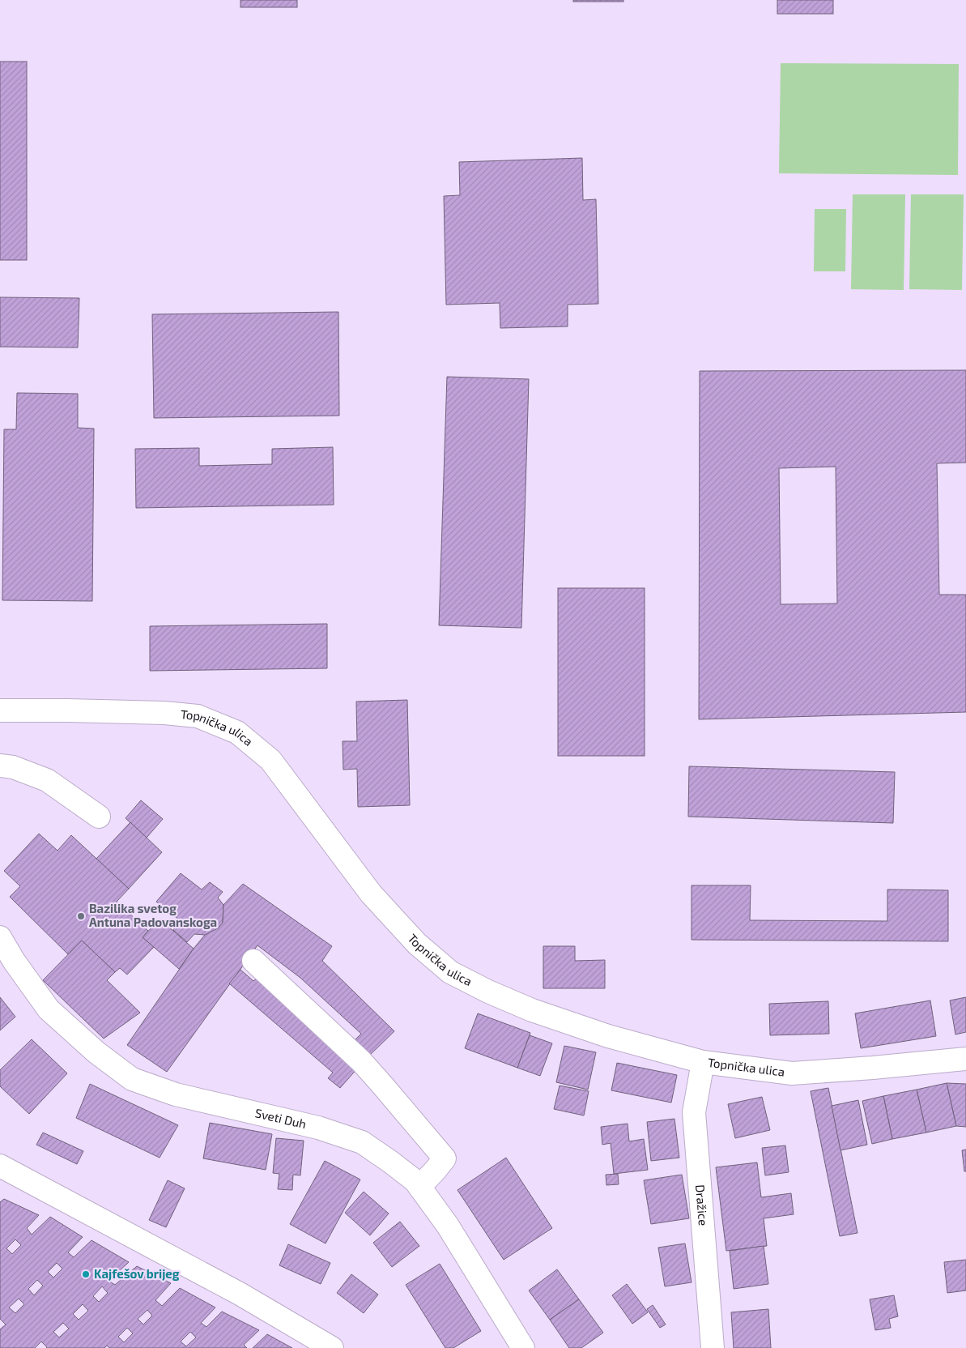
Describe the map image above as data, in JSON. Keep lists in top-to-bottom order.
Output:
{
  "streets": {
    "street": ["Topnička ulica", "Sveti Duh", "Dražice"]
  },
  "crossings": [
    ["Topnička ulica", "Dražice"]
  ],
  "places": ["Bazilika svetog Antuna Padovanskoga", "Kajfešov brijeg"]
}
